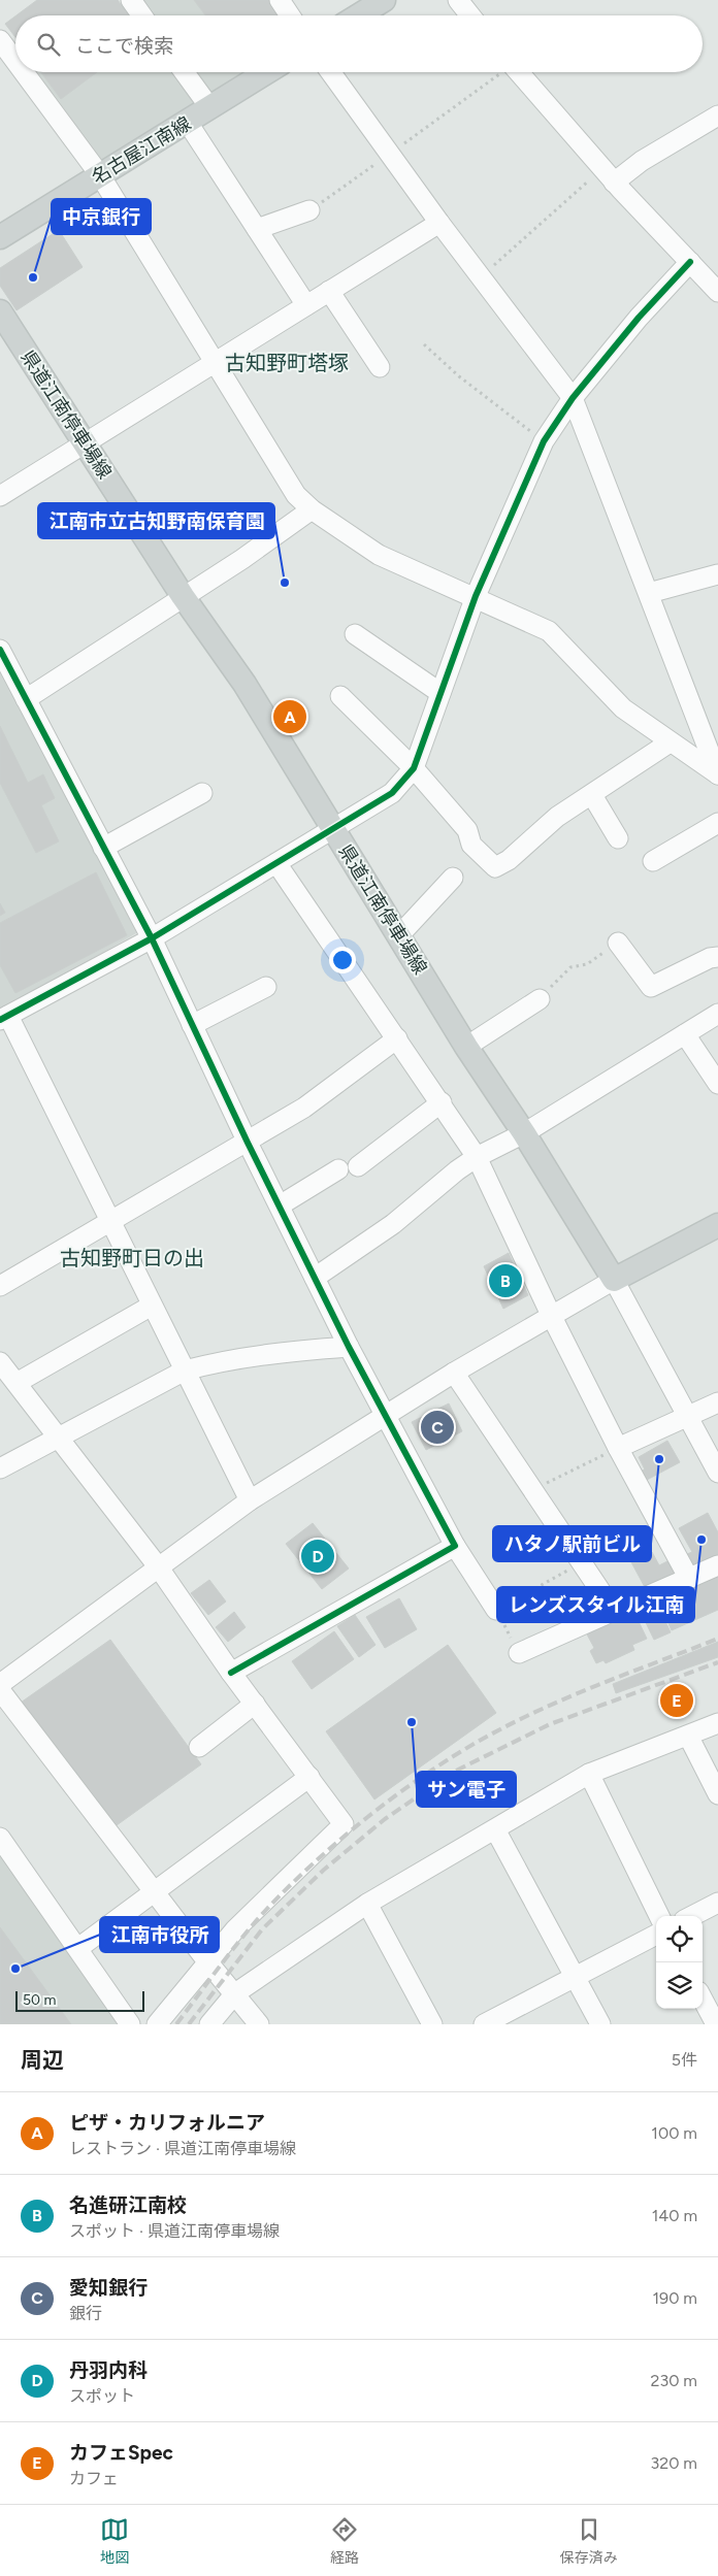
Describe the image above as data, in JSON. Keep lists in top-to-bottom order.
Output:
{
  "streets": {
    "main road": ["名古屋江南線", "県道江南停車場線"]
  },
  "districts": ["古知野町塔塚", "古知野町日の出"],
  "places": [
    "中京銀行",
    "江南市立古知野南保育園",
    "ハタノ駅前ビル",
    "レンズスタイル江南",
    "サン電子",
    "江南市役所"
  ],
  "scale_bar": "50 m",
  "page": {
    "search": "ここで検索",
    "pins": [
      "A",
      "B",
      "C",
      "D",
      "E"
    ],
    "scale": "50 m",
    "heading": ["周辺", "5件"],
    "list": [
      {
        "mark": "A",
        "name": "ピザ・カリフォルニア",
        "note": "レストラン · 県道江南停車場線",
        "value": "100 m"
      },
      {
        "mark": "B",
        "name": "名進研江南校",
        "note": "スポット · 県道江南停車場線",
        "value": "140 m"
      },
      {
        "mark": "C",
        "name": "愛知銀行",
        "note": "銀行",
        "value": "190 m"
      },
      {
        "mark": "D",
        "name": "丹羽内科",
        "note": "スポット",
        "value": "230 m"
      },
      {
        "mark": "E",
        "name": "カフェSpec",
        "note": "カフェ",
        "value": "320 m"
      }
    ],
    "nav": ["地図", "経路", "保存済み"]
  }
}
